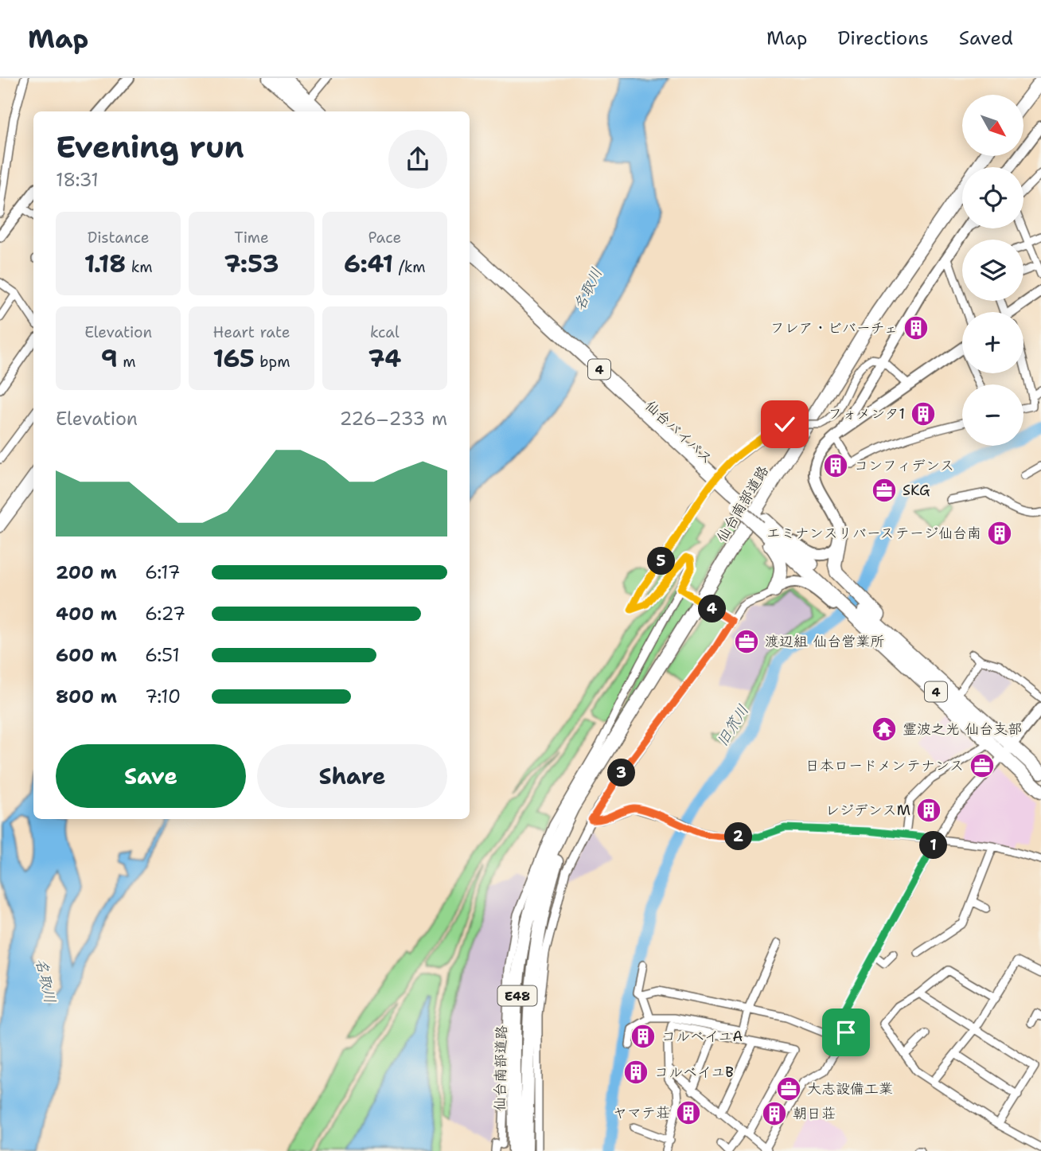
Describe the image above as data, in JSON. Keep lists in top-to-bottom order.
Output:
{
  "streets": {
    "highway": [
      "4",
      "仙台バイパス",
      "仙台南部道路",
      "E48"
    ]
  },
  "crossings": [
    ["4", "仙台バイパス"]
  ],
  "water": ["名取川", "旧笊川"],
  "places": {
    "building": [
      "フレア・ビバーチェ",
      "フォメンタ1",
      "コンフィデンス",
      "エミナンスリバーステージ仙台南",
      "レジデンスM",
      "コルベイユA",
      "コルベイユB",
      "ヤマテ荘",
      "朝日荘"
    ],
    "office": [
      "SKG",
      "渡辺組 仙台営業所",
      "日本ロードメンテナンス",
      "大志設備工業"
    ],
    "temple": ["霊波之光 仙台支部"]
  },
  "north": "bottom right",
  "page": {
    "header": "Map",
    "nav": ["Map", "Directions", "Saved"],
    "map_buttons": ["+", "−"],
    "heading": ["Evening run", "18:31"],
    "stats": [
      ["Distance", "1.18 km"],
      ["Time", "7:53"],
      ["Pace", "6:41 /km"],
      ["Elevation", "9 m"],
      ["Heart rate", "165 bpm"],
      ["kcal", "74"]
    ],
    "chart": ["Elevation", "226–233 m"],
    "pins": [
      "5",
      "4",
      "3",
      "2",
      "1"
    ],
    "list": [
      {
        "name": "200 m",
        "note": "6:17"
      },
      {
        "name": "400 m",
        "note": "6:27"
      },
      {
        "name": "600 m",
        "note": "6:51"
      },
      {
        "name": "800 m",
        "note": "7:10"
      }
    ],
    "buttons": ["Save", "Share"]
  }
}
